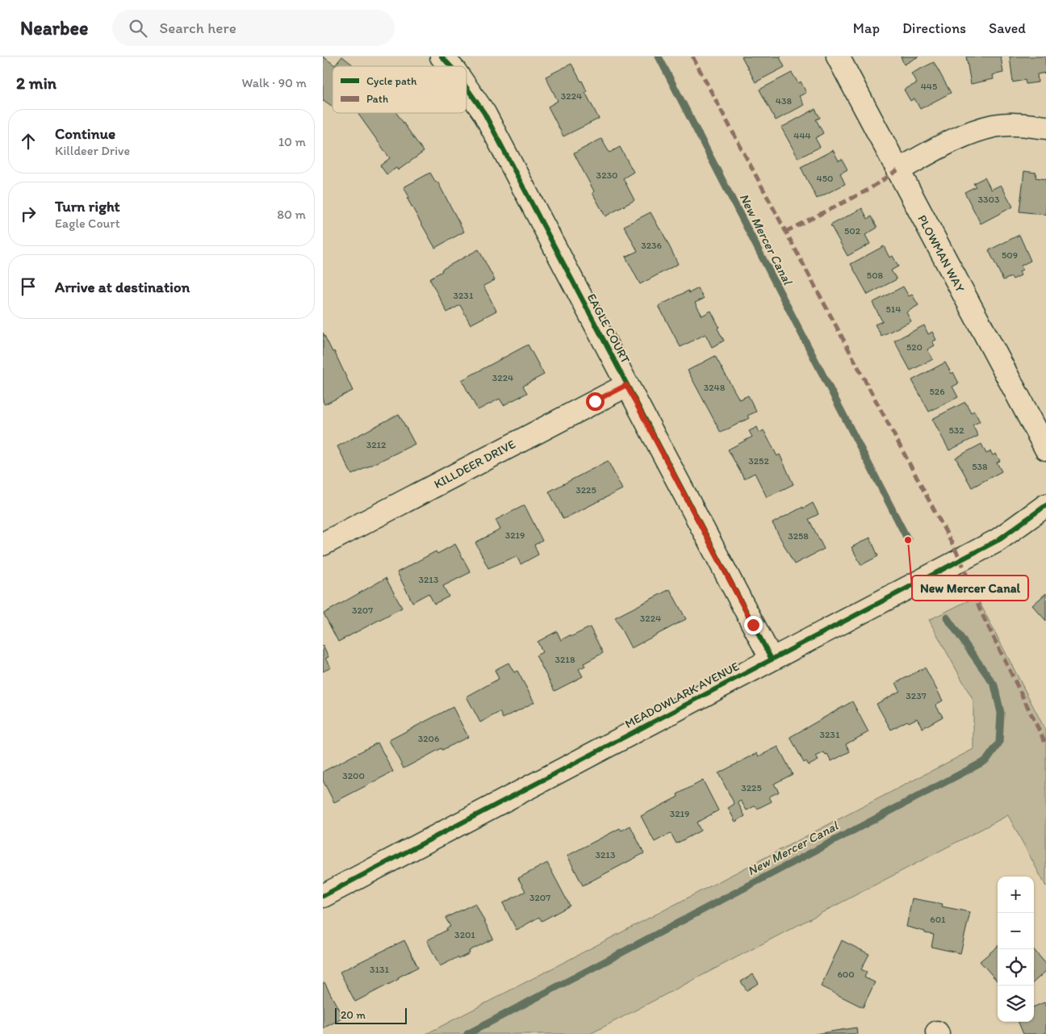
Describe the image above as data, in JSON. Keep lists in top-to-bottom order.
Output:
{
  "streets": {
    "street": [
      "PLOWMAN WAY",
      "EAGLE COURT",
      "KILLDEER DRIVE",
      "MEADOWLARK AVENUE"
    ]
  },
  "crossings": [
    ["EAGLE COURT", "KILLDEER DRIVE"],
    ["EAGLE COURT", "MEADOWLARK AVENUE"]
  ],
  "water": ["New Mercer Canal"],
  "places": ["New Mercer Canal"],
  "house_numbers": [
    "445",
    "3224",
    "438",
    "444",
    "3230",
    "450",
    "3303",
    "502",
    "3236",
    "509",
    "508",
    "3231",
    "514",
    "520",
    "3224",
    "3248",
    "526",
    "532",
    "3212",
    "3252",
    "538",
    "3225",
    "3219",
    "3258",
    "3213",
    "3207",
    "3224",
    "3218",
    "3237",
    "3231",
    "3206",
    "3200",
    "3225",
    "3219",
    "3213",
    "3207",
    "601",
    "3201",
    "3131",
    "600"
  ],
  "legend": ["Cycle path", "Path"],
  "scale_bar": "20 m",
  "page": {
    "header": "Nearbee",
    "search": "Search here",
    "nav": ["Map", "Directions", "Saved"],
    "heading": ["2 min", "Walk · 90 m"],
    "list": [
      ["Continue", "Killdeer Drive", "10 m"],
      ["Turn right", "Eagle Court", "80 m"],
      "Arrive at destination"
    ],
    "map_buttons": ["+", "−"],
    "scale": "20 m"
  }
}
